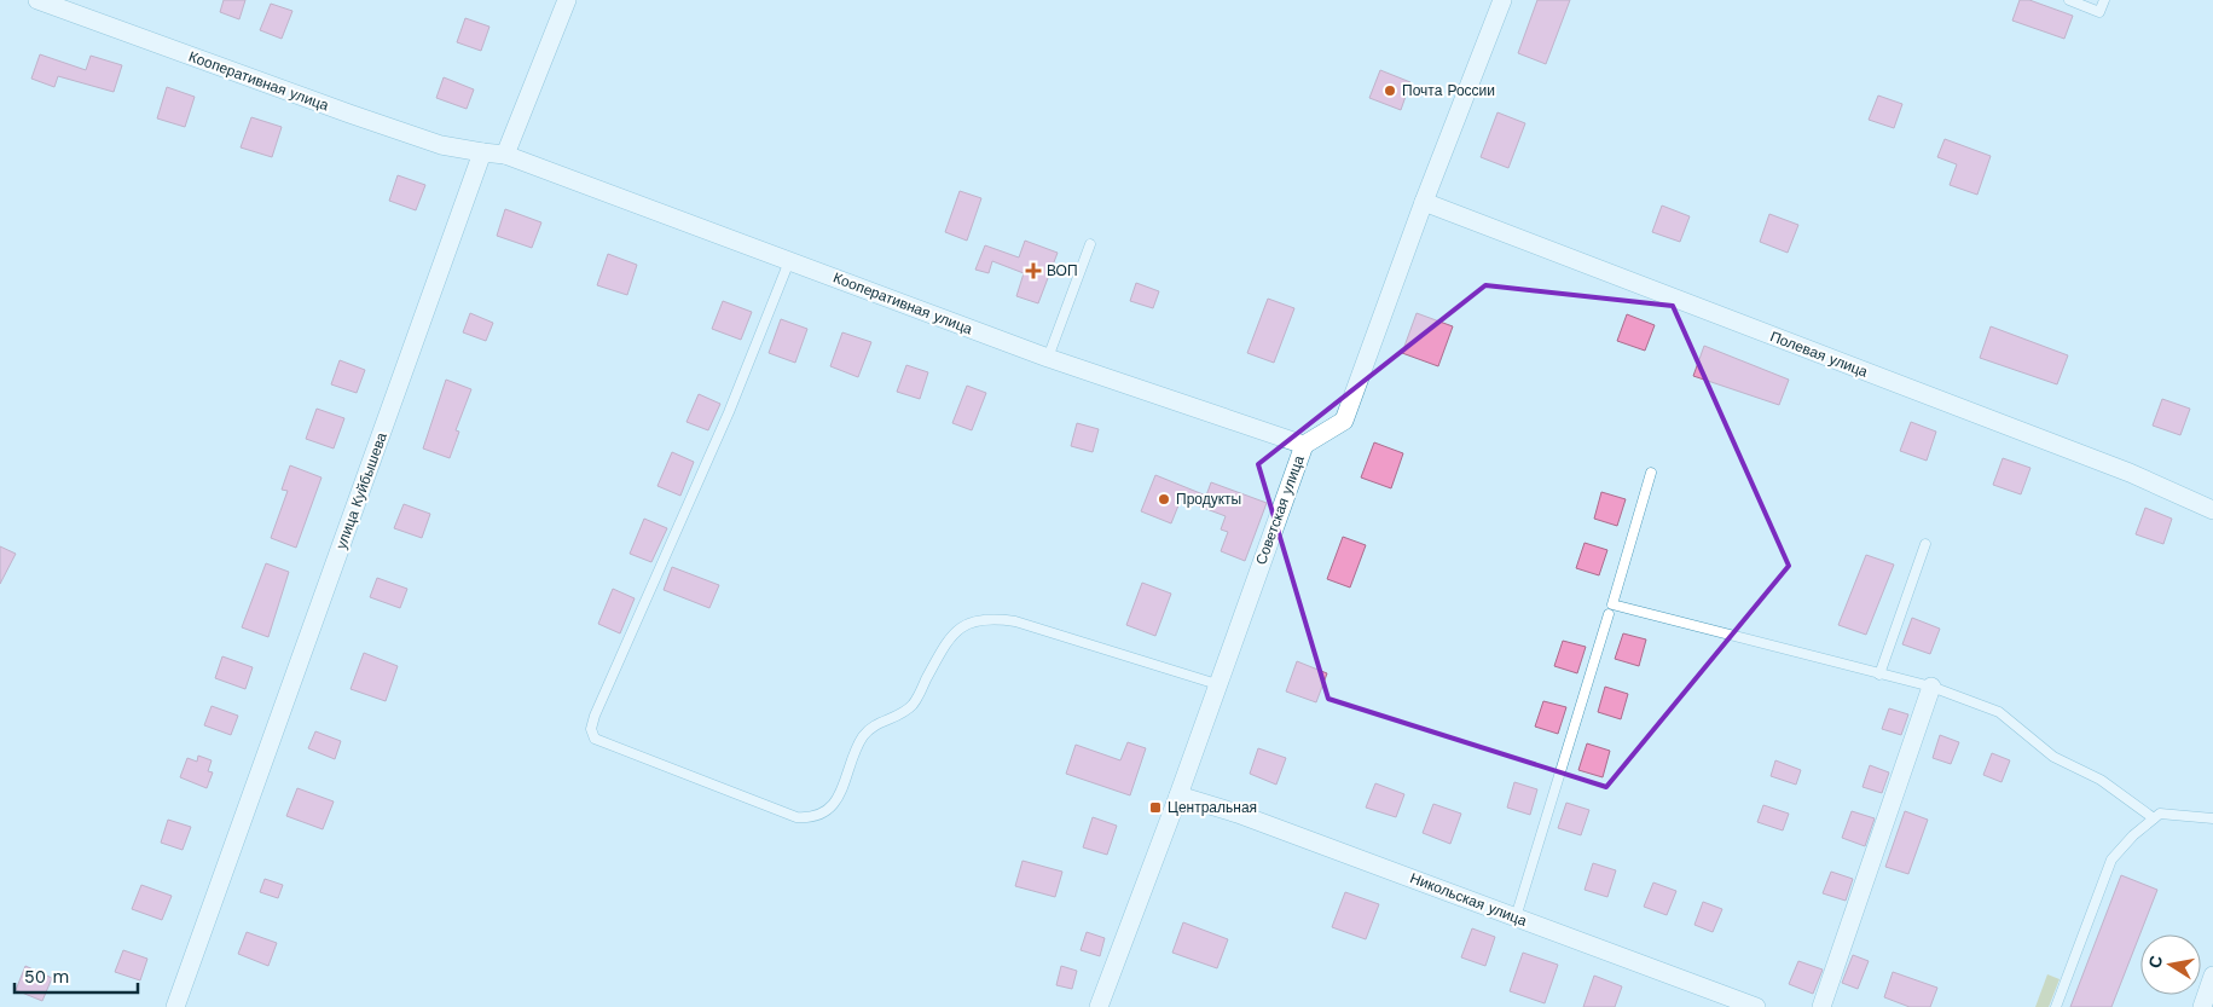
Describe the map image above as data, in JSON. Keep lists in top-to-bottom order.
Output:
{
  "streets": {
    "street": [
      "Кооперативная улица",
      "Полевая улица",
      "улица Куйбышева",
      "Советская улица",
      "Никольская улица"
    ]
  },
  "crossings": [
    ["Кооперативная улица", "улица Куйбышева"],
    ["Кооперативная улица", "Советская улица"],
    ["Полевая улица", "Советская улица"],
    ["Советская улица", "Никольская улица"]
  ],
  "places": {
    "other": ["Почта России", "Продукты"],
    "health": ["ВОП"],
    "transit": ["Центральная"]
  },
  "scale_bar": "50 m",
  "north": "left"
}
